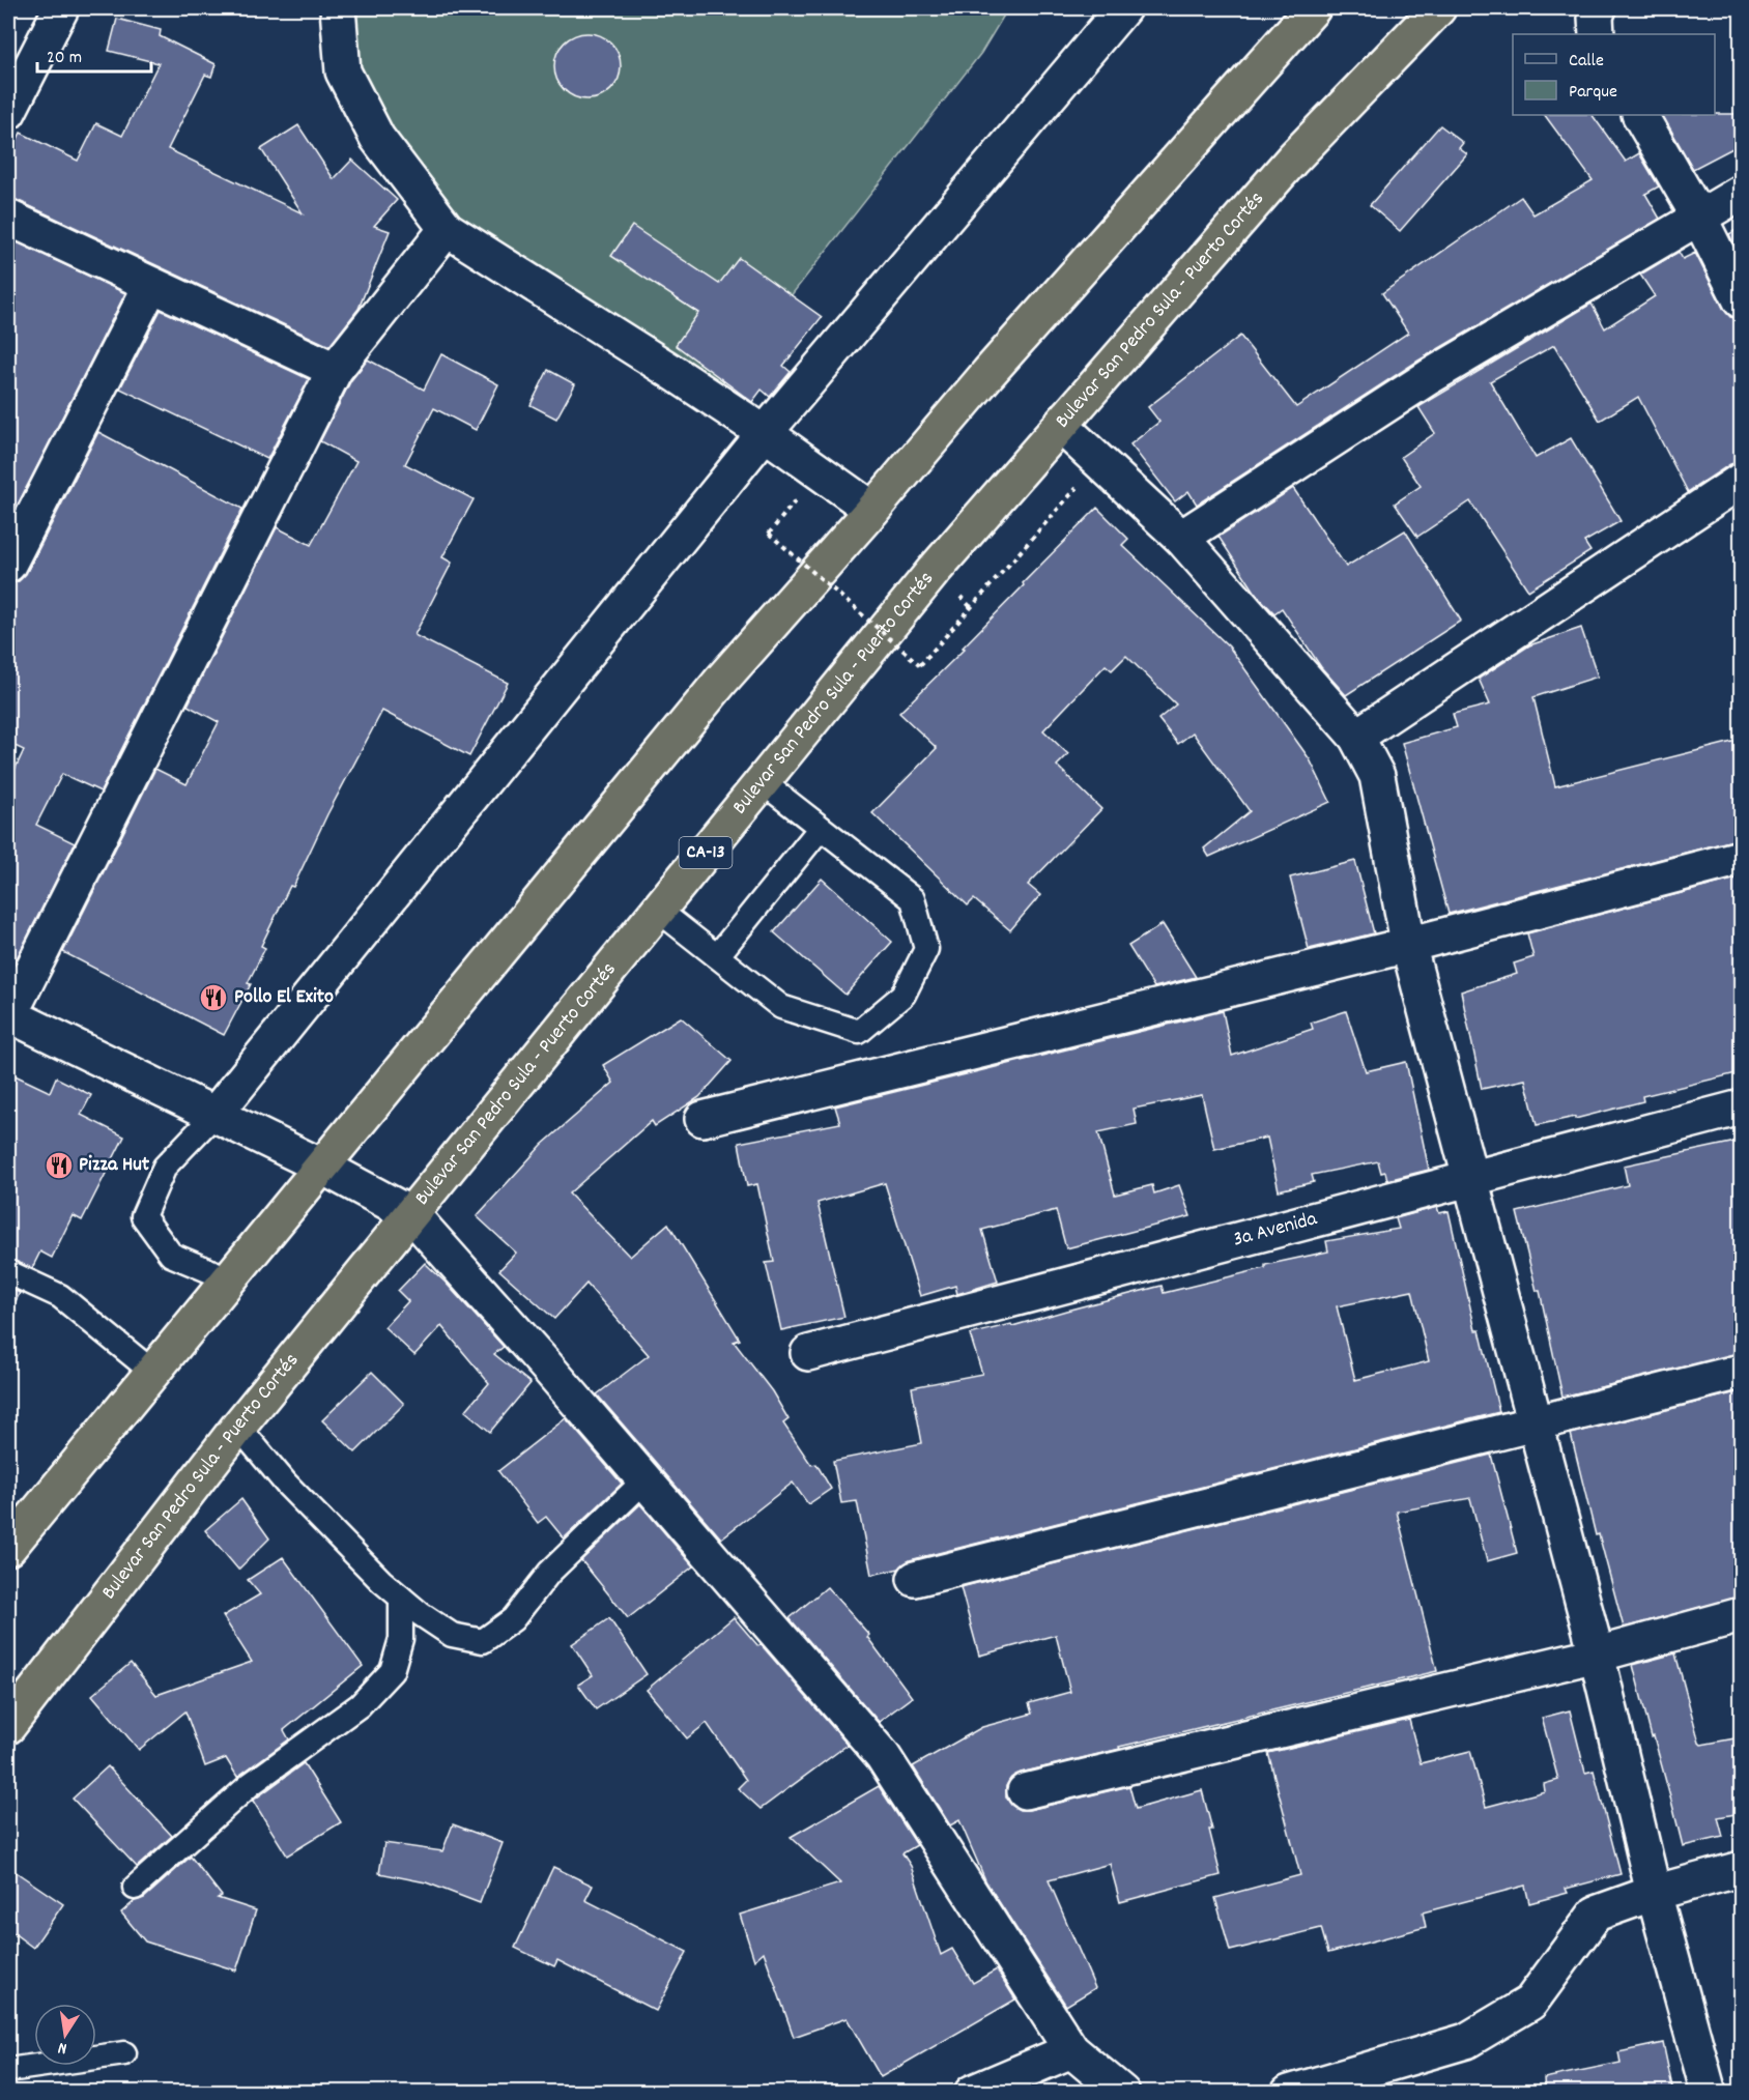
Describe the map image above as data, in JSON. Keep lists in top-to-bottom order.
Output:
{
  "streets": {
    "highway": ["Bulevar San Pedro Sula - Puerto Cortés", "CA-13"],
    "street": ["3a Avenida"]
  },
  "places": {
    "restaurant": ["Pollo El Exito", "Pizza Hut"]
  },
  "legend": ["Calle", "Parque"],
  "scale_bar": "20 m",
  "north": "bottom"
}
